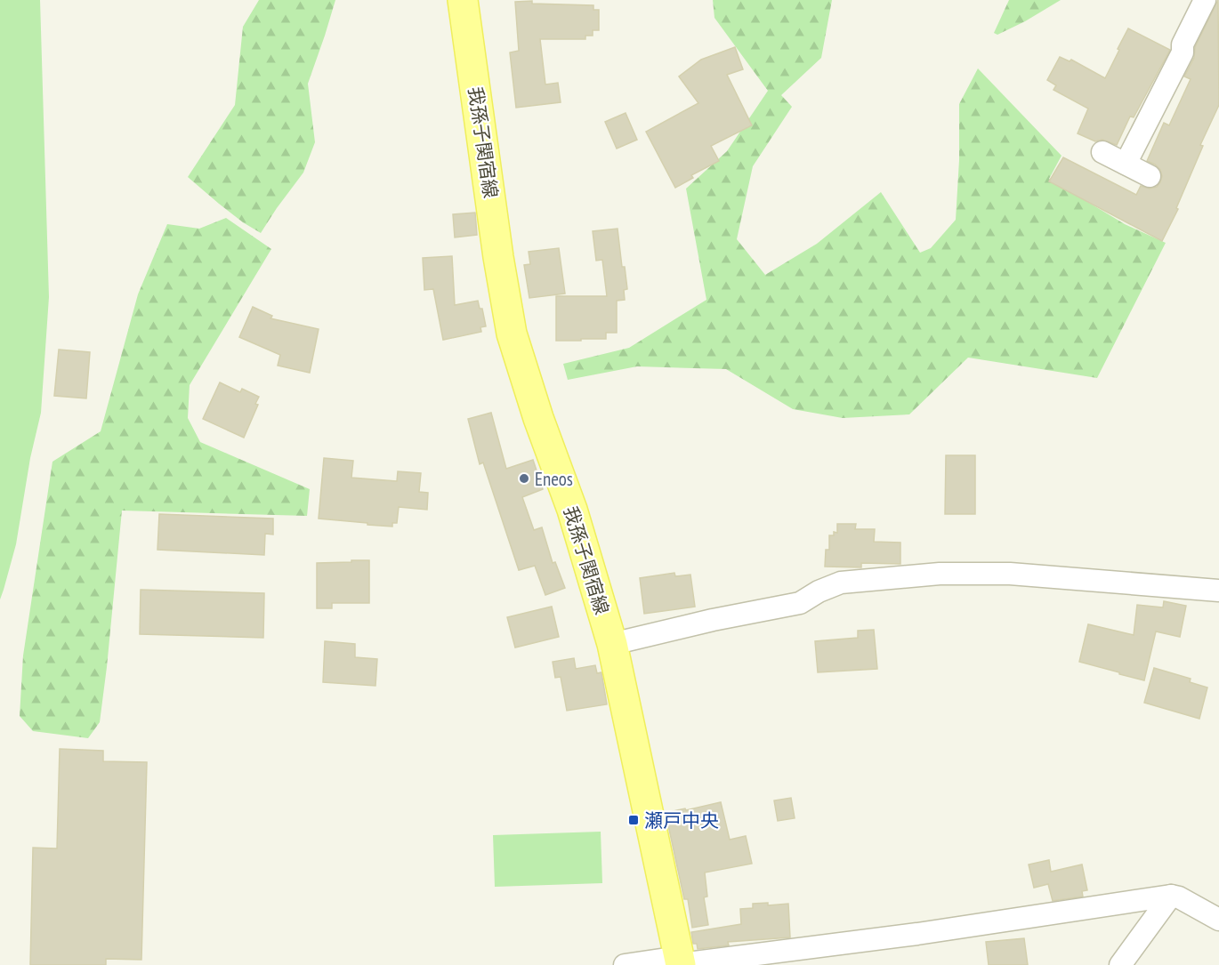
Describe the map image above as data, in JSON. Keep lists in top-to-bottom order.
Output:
{
  "streets": {
    "main road": ["我孫子関宿線"]
  },
  "places": {
    "other": ["Eneos"],
    "transit": ["瀬戸中央"]
  }
}
